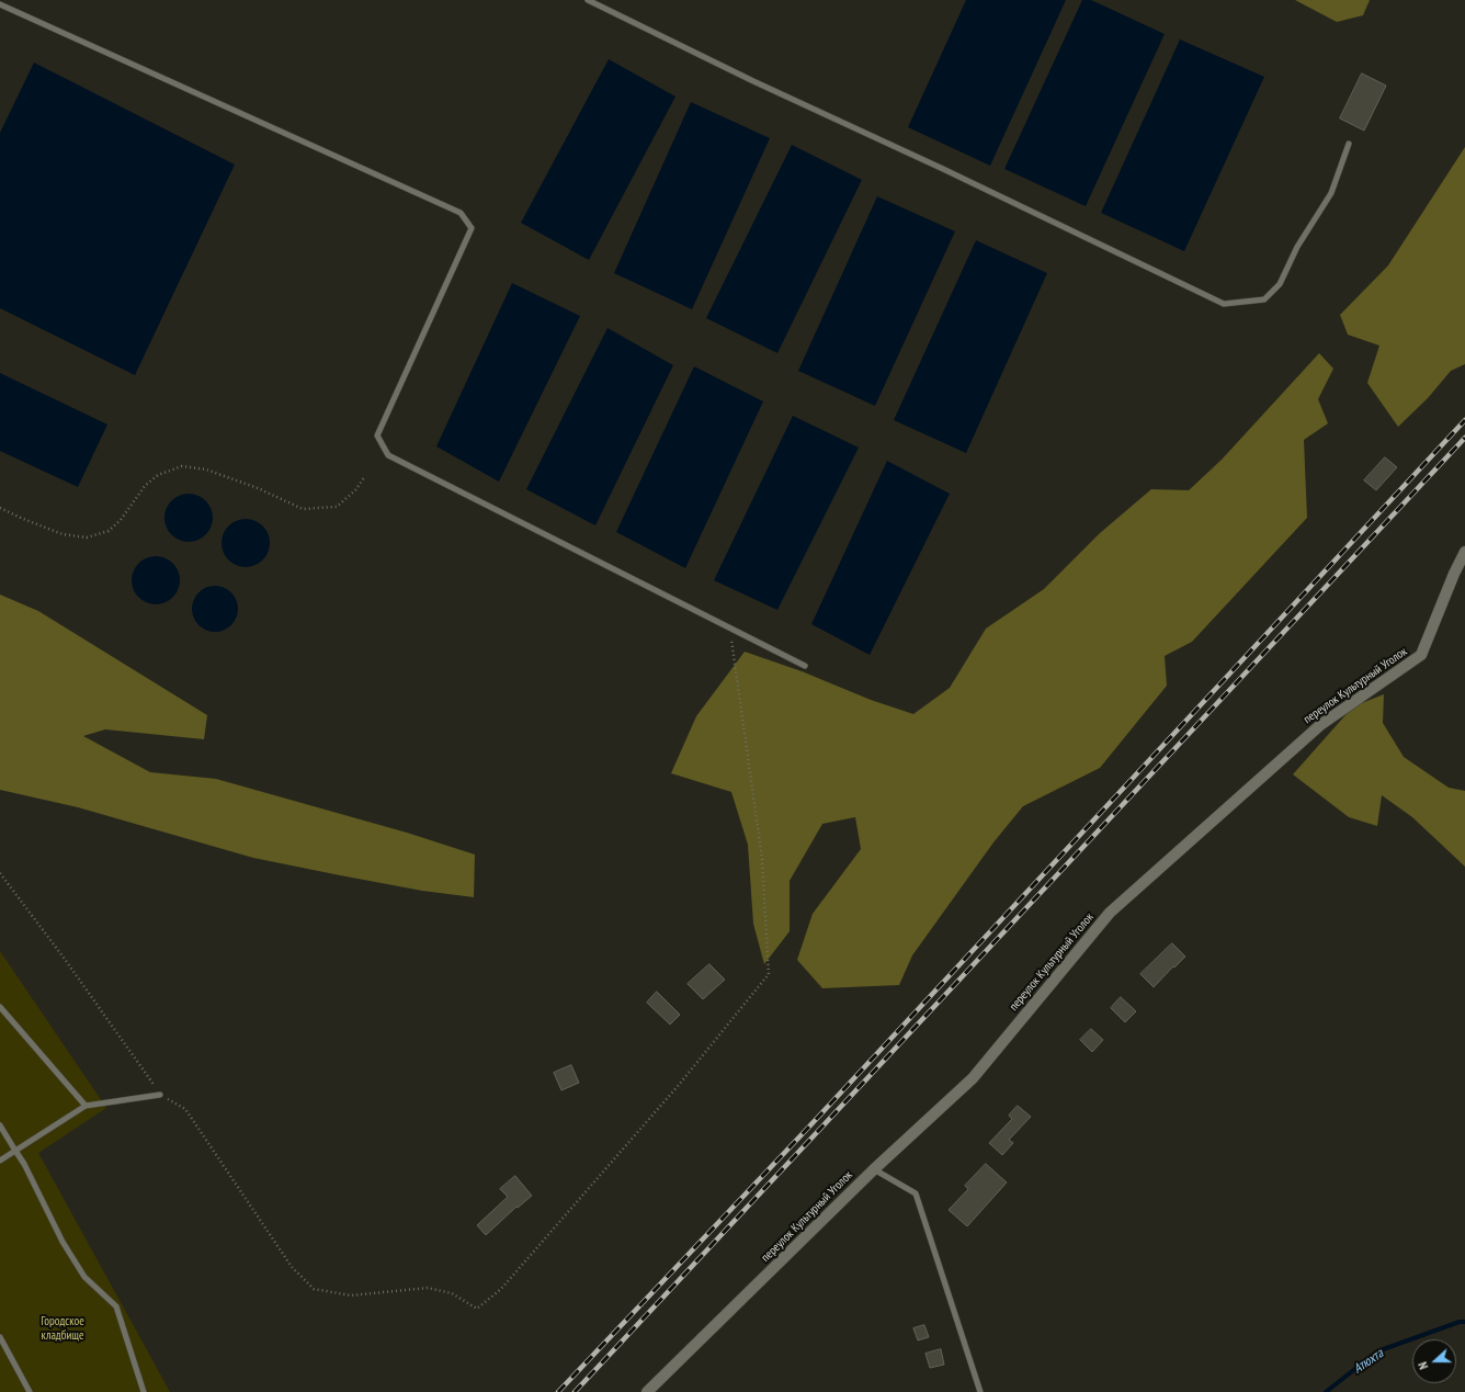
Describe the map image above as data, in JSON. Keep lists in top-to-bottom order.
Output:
{
  "streets": {
    "street": ["переулок Культурный Уголок"]
  },
  "water": ["Атюхта"],
  "parks": ["Городское кладбище"],
  "north": "left"
}
